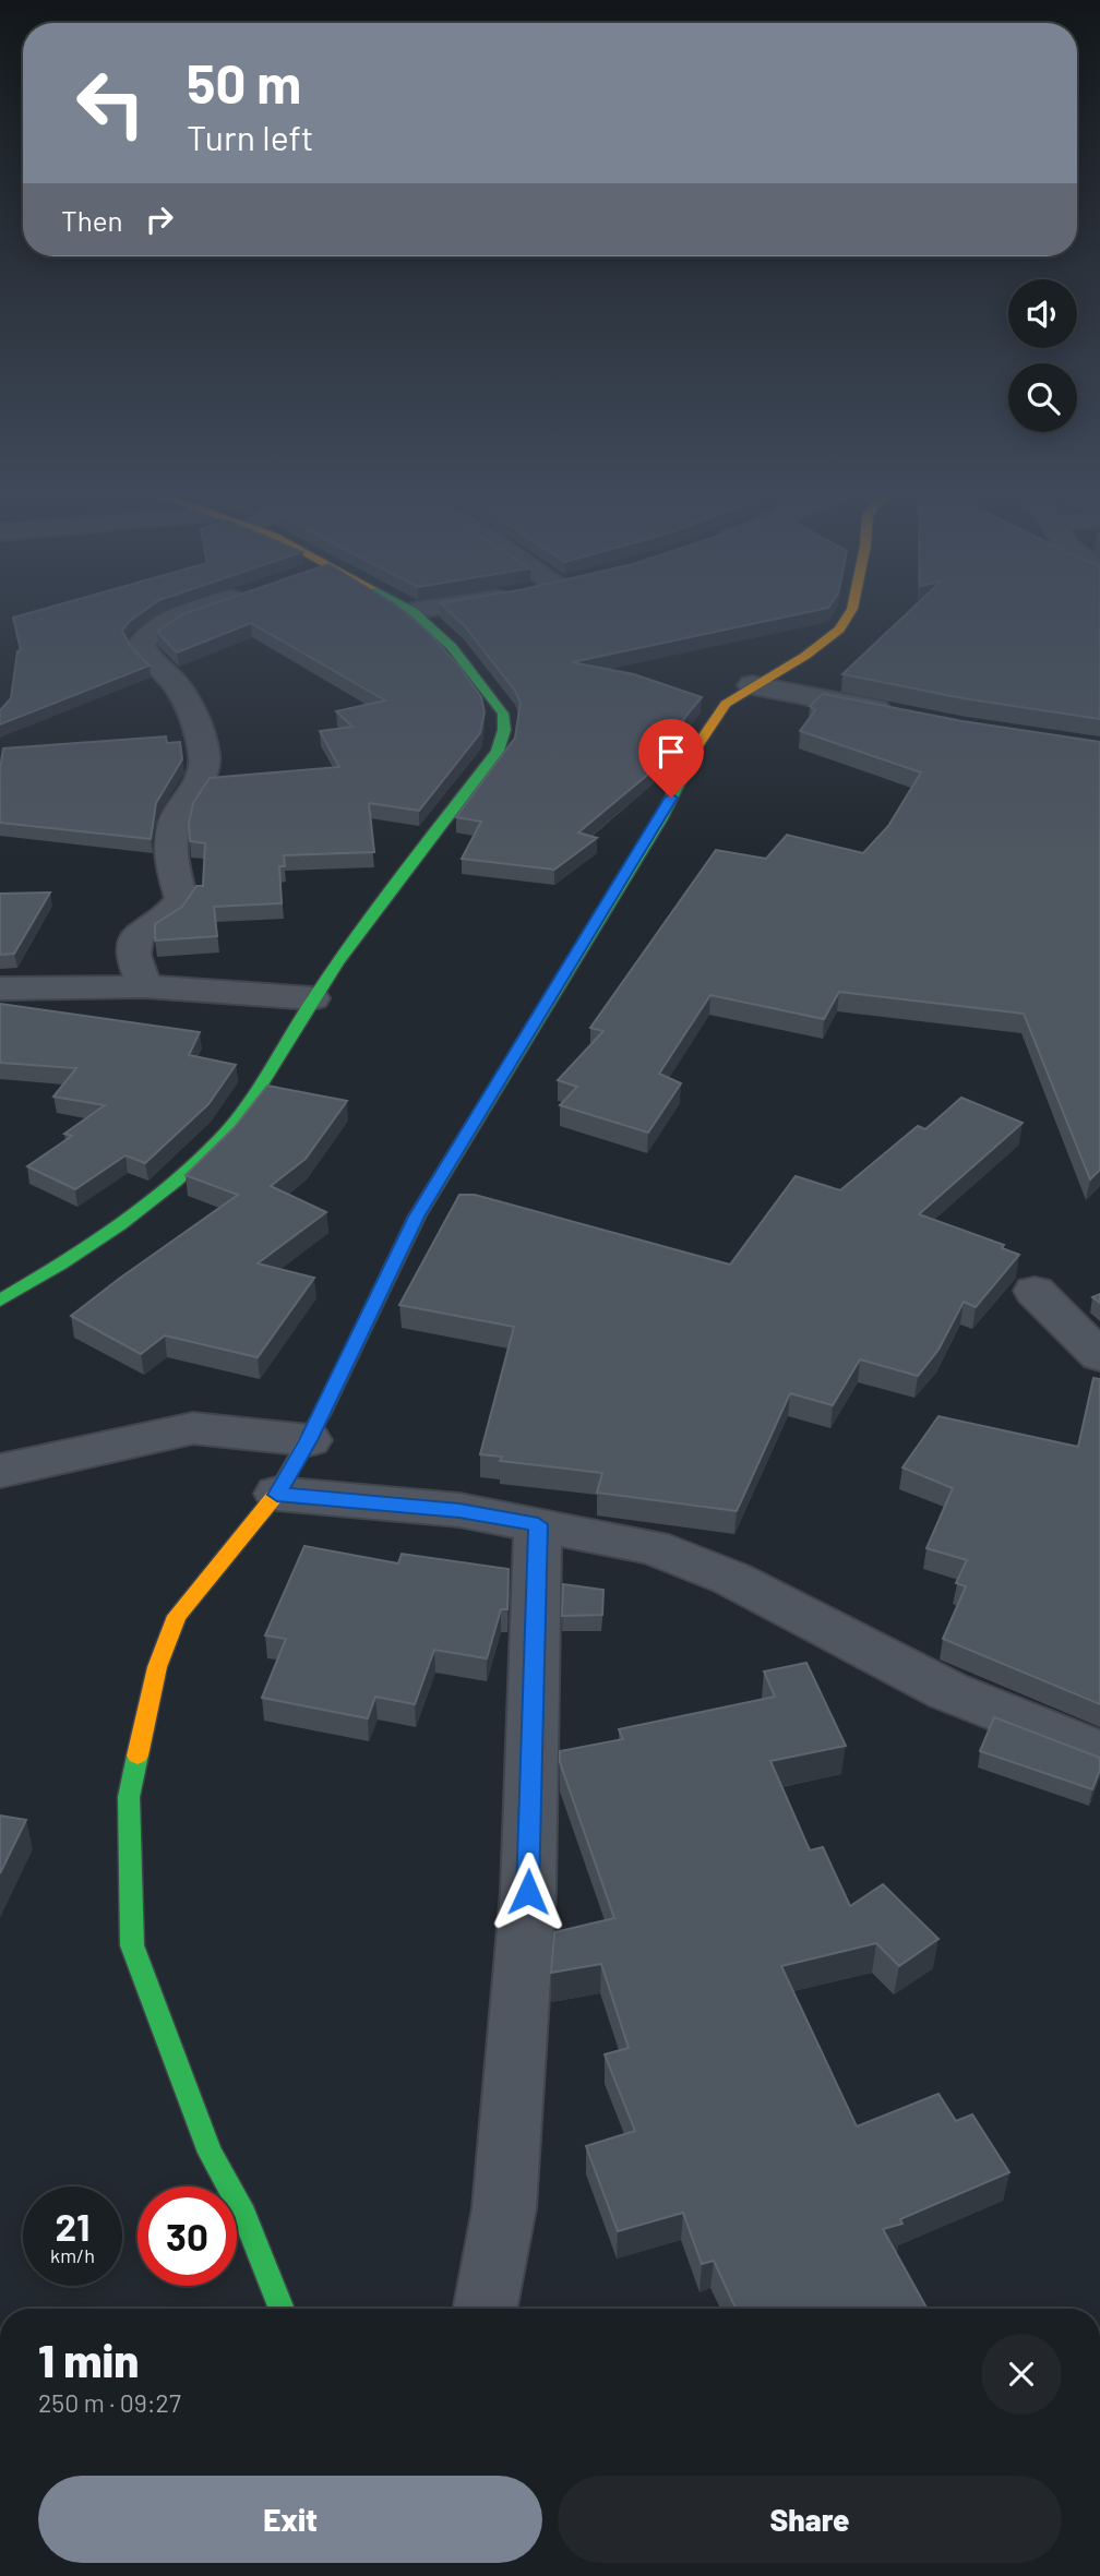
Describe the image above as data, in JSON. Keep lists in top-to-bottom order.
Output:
{
  "page": {
    "turn": ["50 m", "Turn left"],
    "then": "Then",
    "speed": "21 km/h",
    "limit": "30",
    "heading": ["1 min", "250 m · 09:27"],
    "buttons": ["Exit", "Share"]
  }
}
